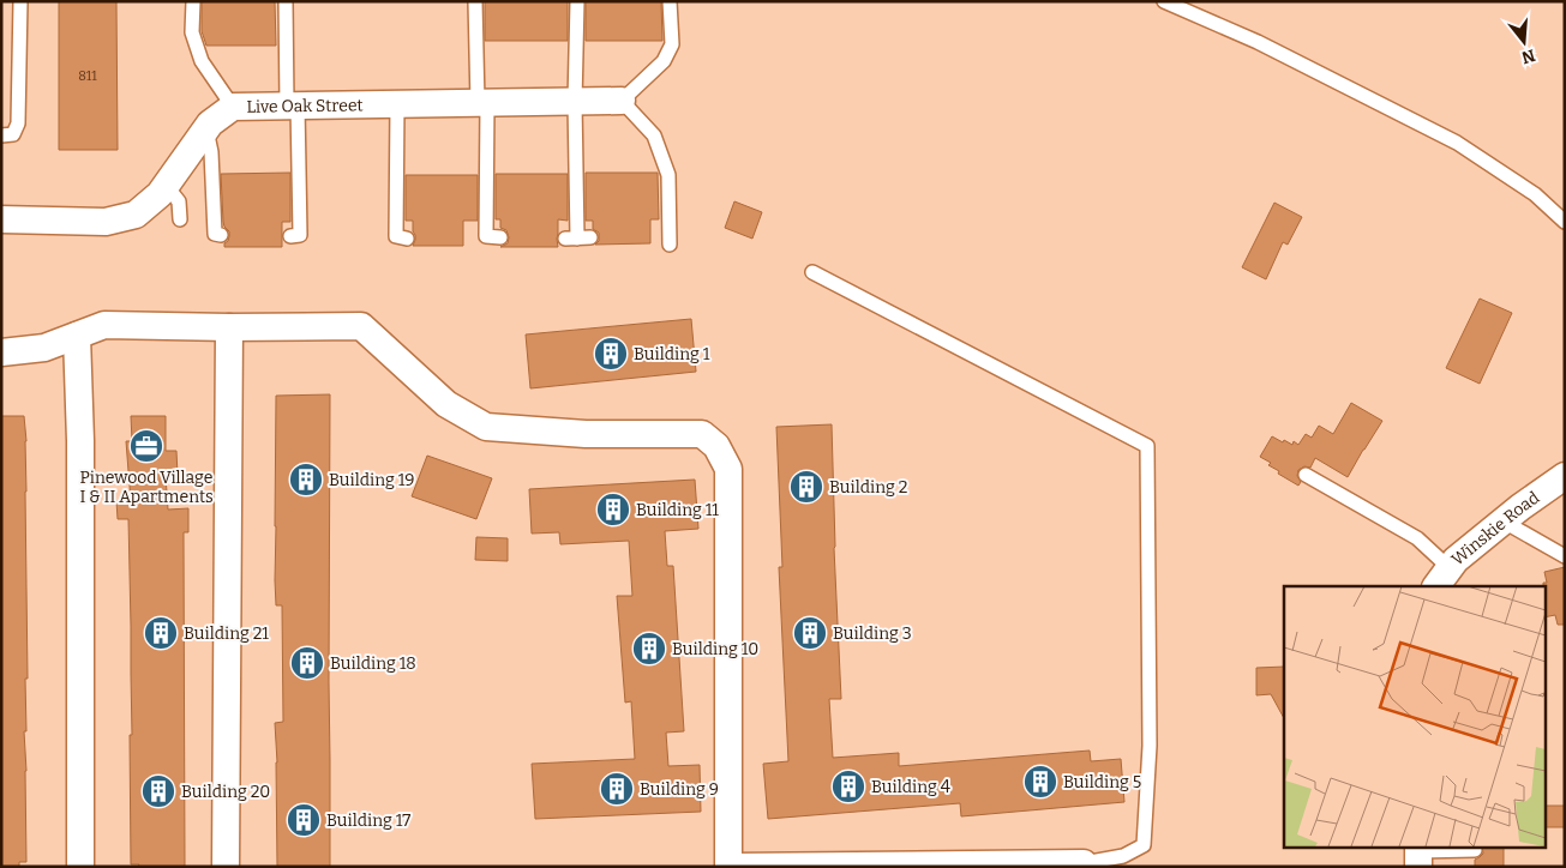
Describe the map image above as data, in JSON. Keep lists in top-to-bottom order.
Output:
{
  "streets": {
    "street": ["Live Oak Street", "Winskie Road"]
  },
  "places": {
    "building": [
      "Building 1",
      "Building 19",
      "Building 2",
      "Building 11",
      "Building 21",
      "Building 3",
      "Building 10",
      "Building 18",
      "Building 5",
      "Building 4",
      "Building 9",
      "Building 20",
      "Building 17"
    ],
    "office": ["Pinewood Village I & II Apartments"]
  },
  "house_numbers": ["811"],
  "north": "bottom"
}
